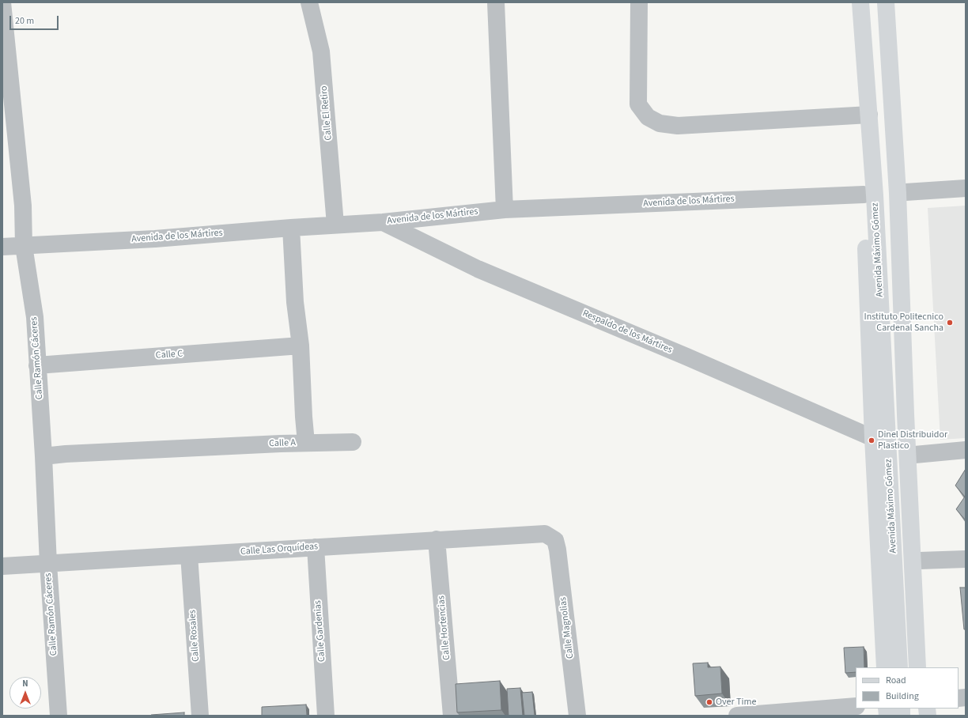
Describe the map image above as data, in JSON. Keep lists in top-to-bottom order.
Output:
{
  "streets": {
    "main road": ["Avenida Máximo Gómez"],
    "street": [
      "Calle El Retiro",
      "Avenida de los Mártires",
      "Respaldo de los Mártires",
      "Calle C",
      "Calle Ramón Cáceres",
      "Calle A",
      "Calle Las Orquídeas",
      "Calle Hortencias",
      "Calle Magnolias",
      "Calle Gardenias",
      "Calle Rosales"
    ]
  },
  "crossings": [
    ["Calle El Retiro", "Avenida de los Mártires"],
    ["Avenida de los Mártires", "Respaldo de los Mártires"],
    ["Avenida de los Mártires", "Calle Ramón Cáceres"],
    ["Avenida de los Mártires", "Calle A"],
    ["Calle C", "Calle Ramón Cáceres"],
    ["Calle C", "Calle A"],
    ["Calle Ramón Cáceres", "Calle A"],
    ["Calle Ramón Cáceres", "Calle Las Orquídeas"],
    ["Calle Las Orquídeas", "Calle Hortencias"],
    ["Calle Las Orquídeas", "Calle Magnolias"],
    ["Calle Las Orquídeas", "Calle Gardenias"],
    ["Calle Las Orquídeas", "Calle Rosales"]
  ],
  "places": ["Instituto Politecnico Cardenal Sancha", "Dinel Distribuidor Plastico", "Over Time"],
  "legend": ["Road", "Building"],
  "scale_bar": "20 m",
  "north": "top"
}
